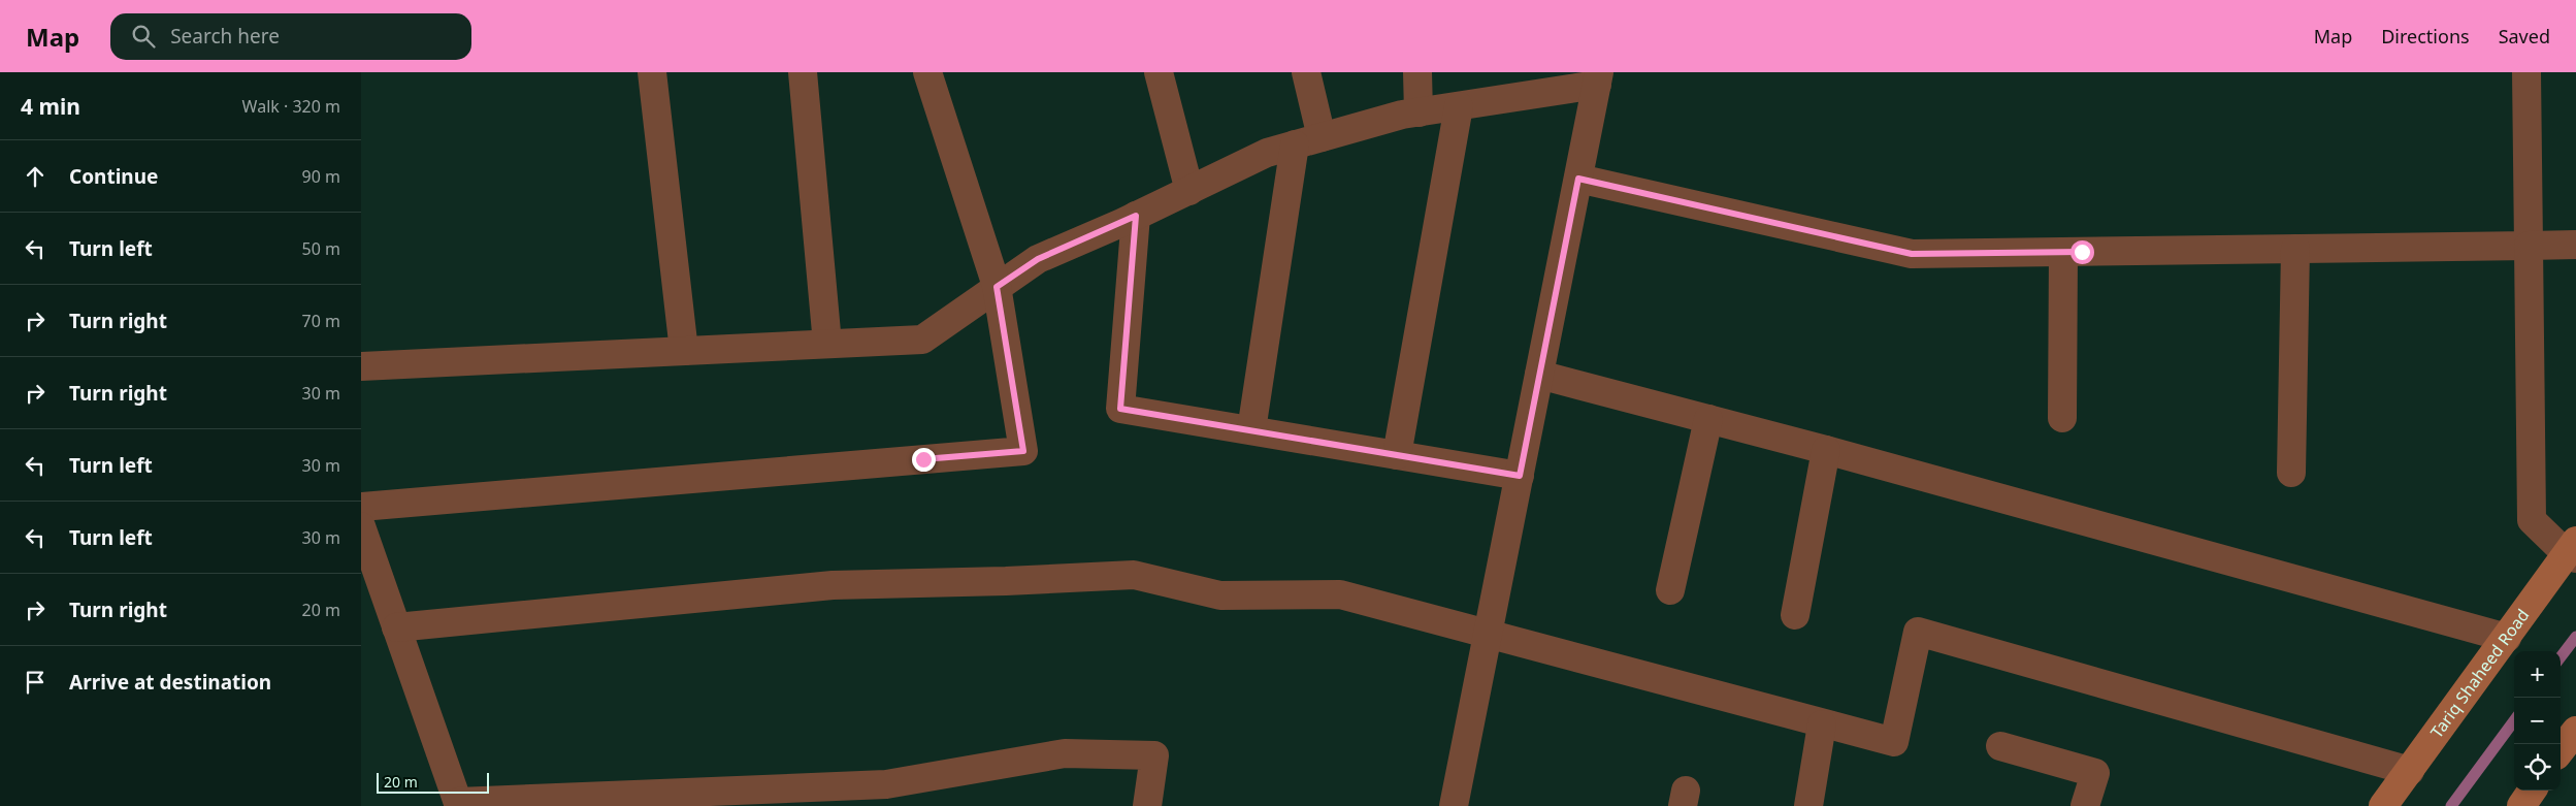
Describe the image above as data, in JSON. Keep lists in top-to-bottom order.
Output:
{
  "streets": {
    "main road": ["Tariq Shaheed Road"]
  },
  "scale_bar": "20 m",
  "page": {
    "header": "Map",
    "search": "Search here",
    "nav": ["Map", "Directions", "Saved"],
    "heading": ["4 min", "Walk · 320 m"],
    "list": [
      ["Continue", "90 m"],
      ["Turn left", "50 m"],
      ["Turn right", "70 m"],
      ["Turn right", "30 m"],
      ["Turn left", "30 m"],
      ["Turn left", "30 m"],
      ["Turn right", "20 m"],
      "Arrive at destination"
    ],
    "map_buttons": ["+", "−"],
    "scale": "20 m"
  }
}
